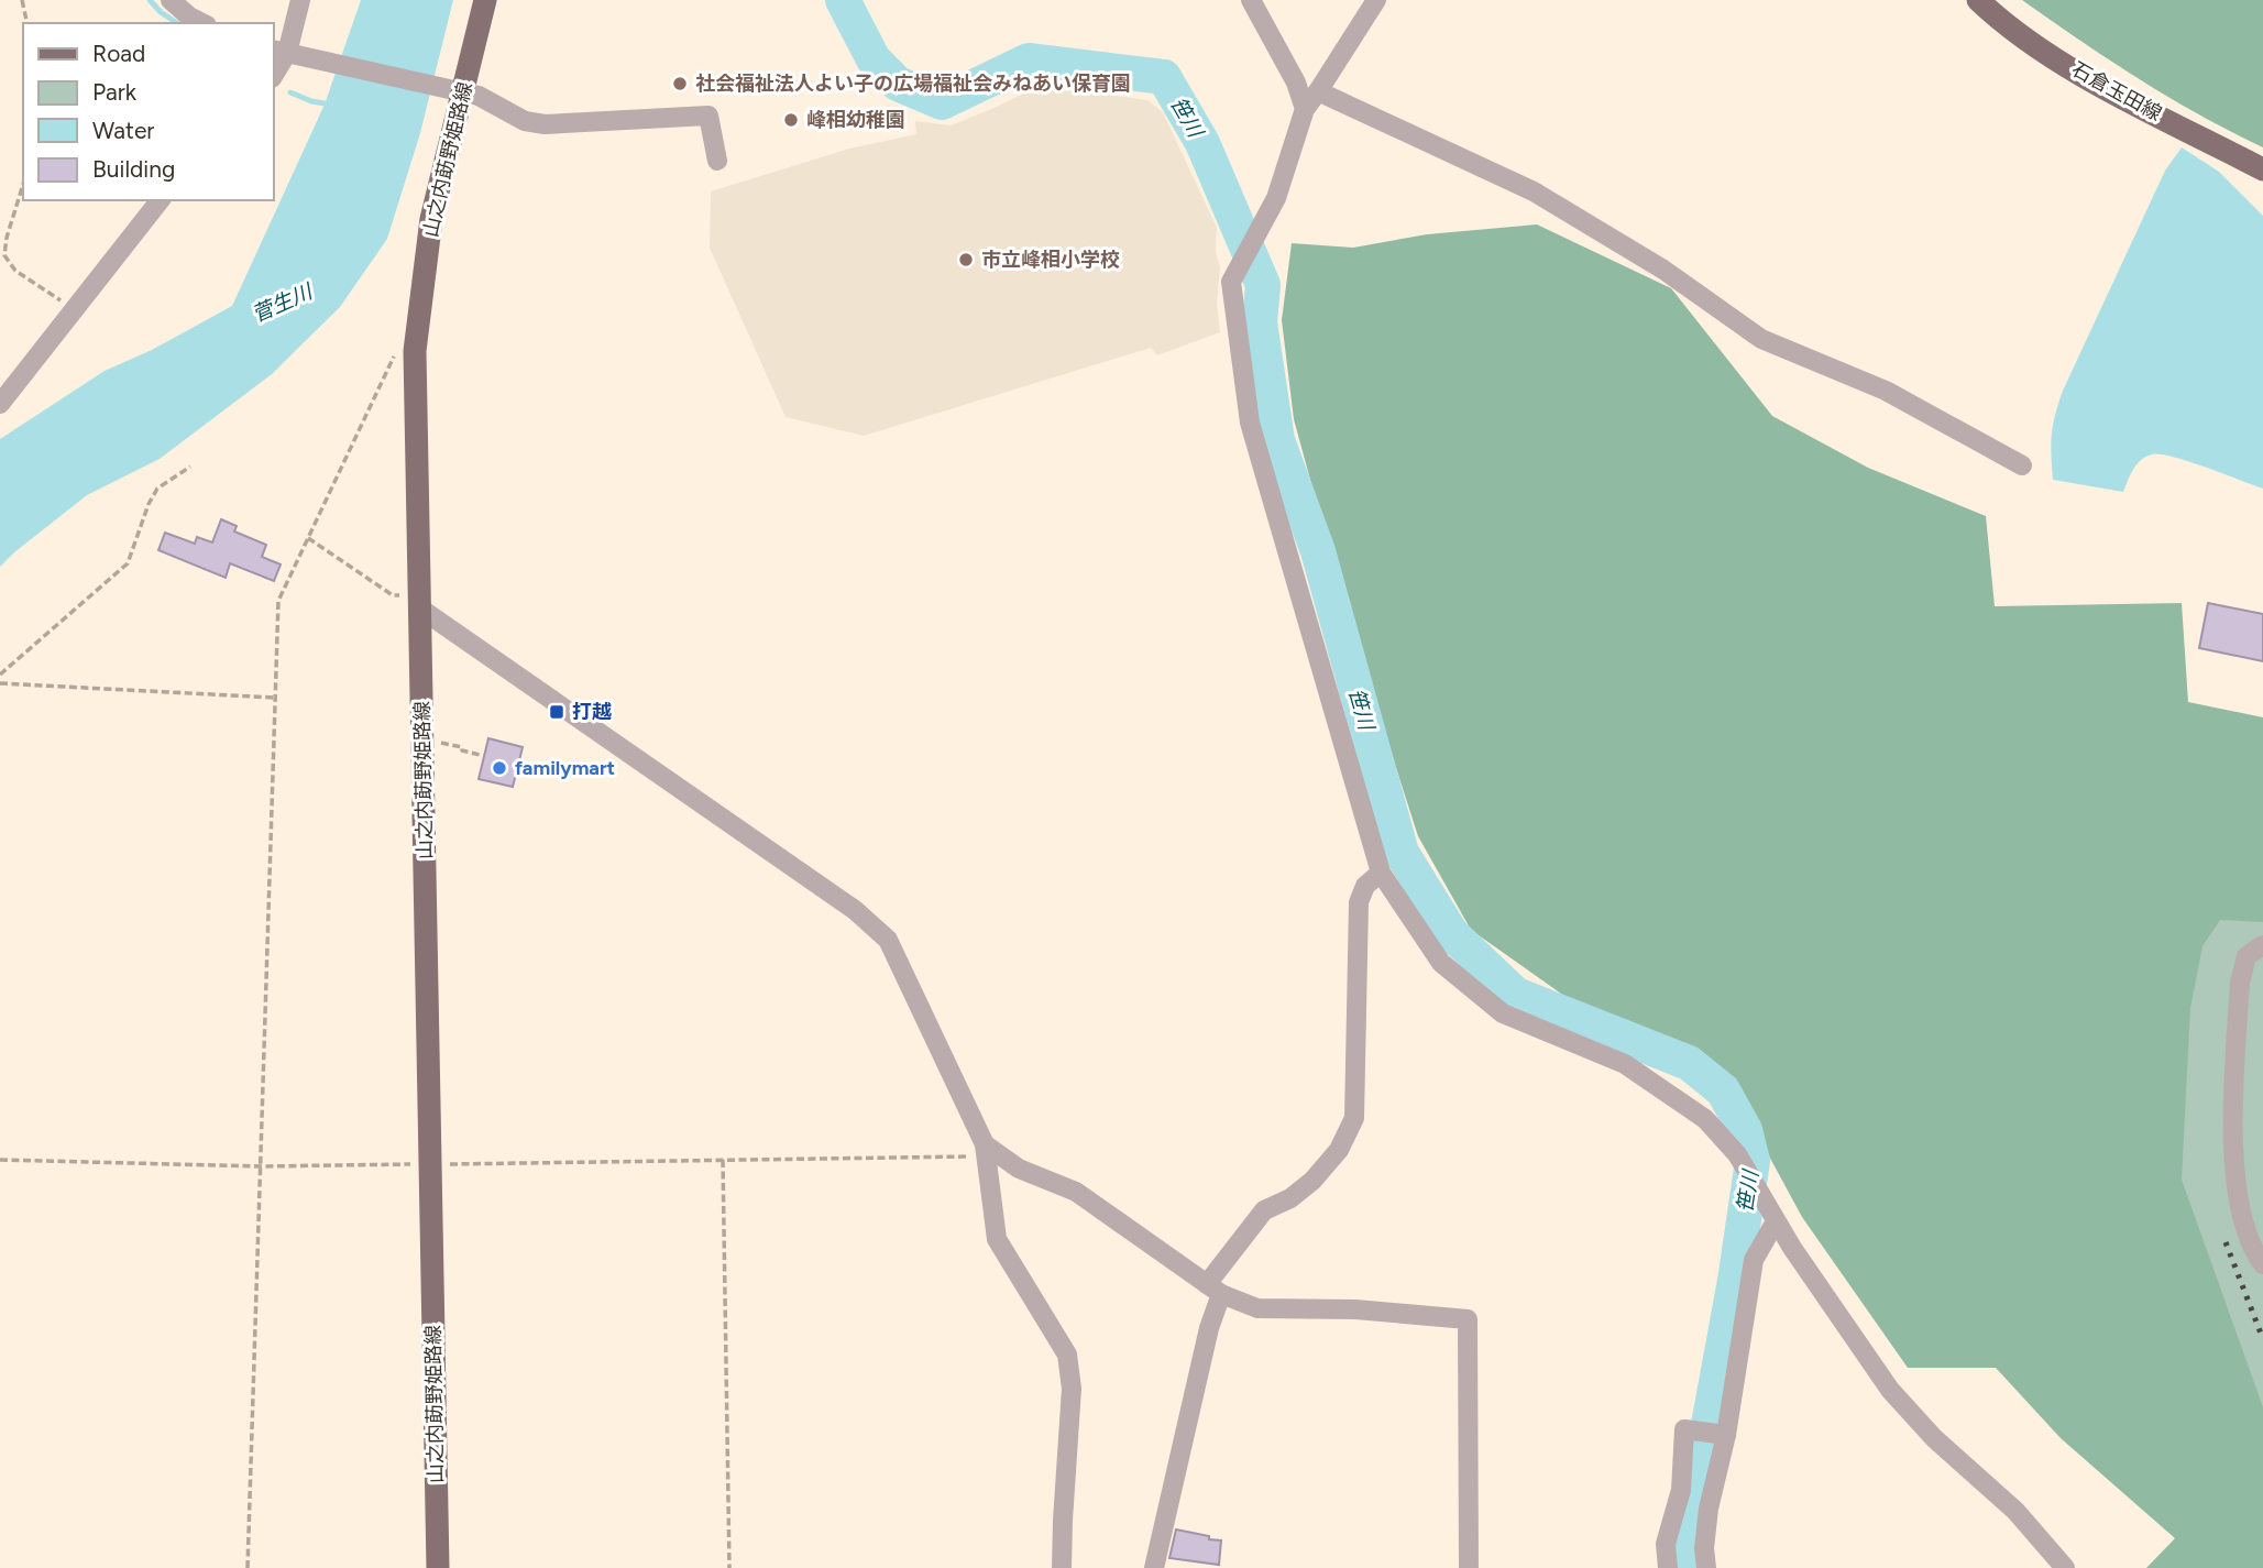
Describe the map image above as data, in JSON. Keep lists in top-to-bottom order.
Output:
{
  "streets": {
    "main road": ["石倉玉田線", "山之内莇野姫路線"]
  },
  "water": ["笹川", "菅生川"],
  "places": {
    "other": [
      "社会福祉法人よい子の広場福祉会みねあい保育園",
      "峰相幼稚園",
      "市立峰相小学校",
      "familymart"
    ],
    "transit": ["打越"]
  },
  "legend": [
    "Road",
    "Park",
    "Water",
    "Building"
  ]
}
